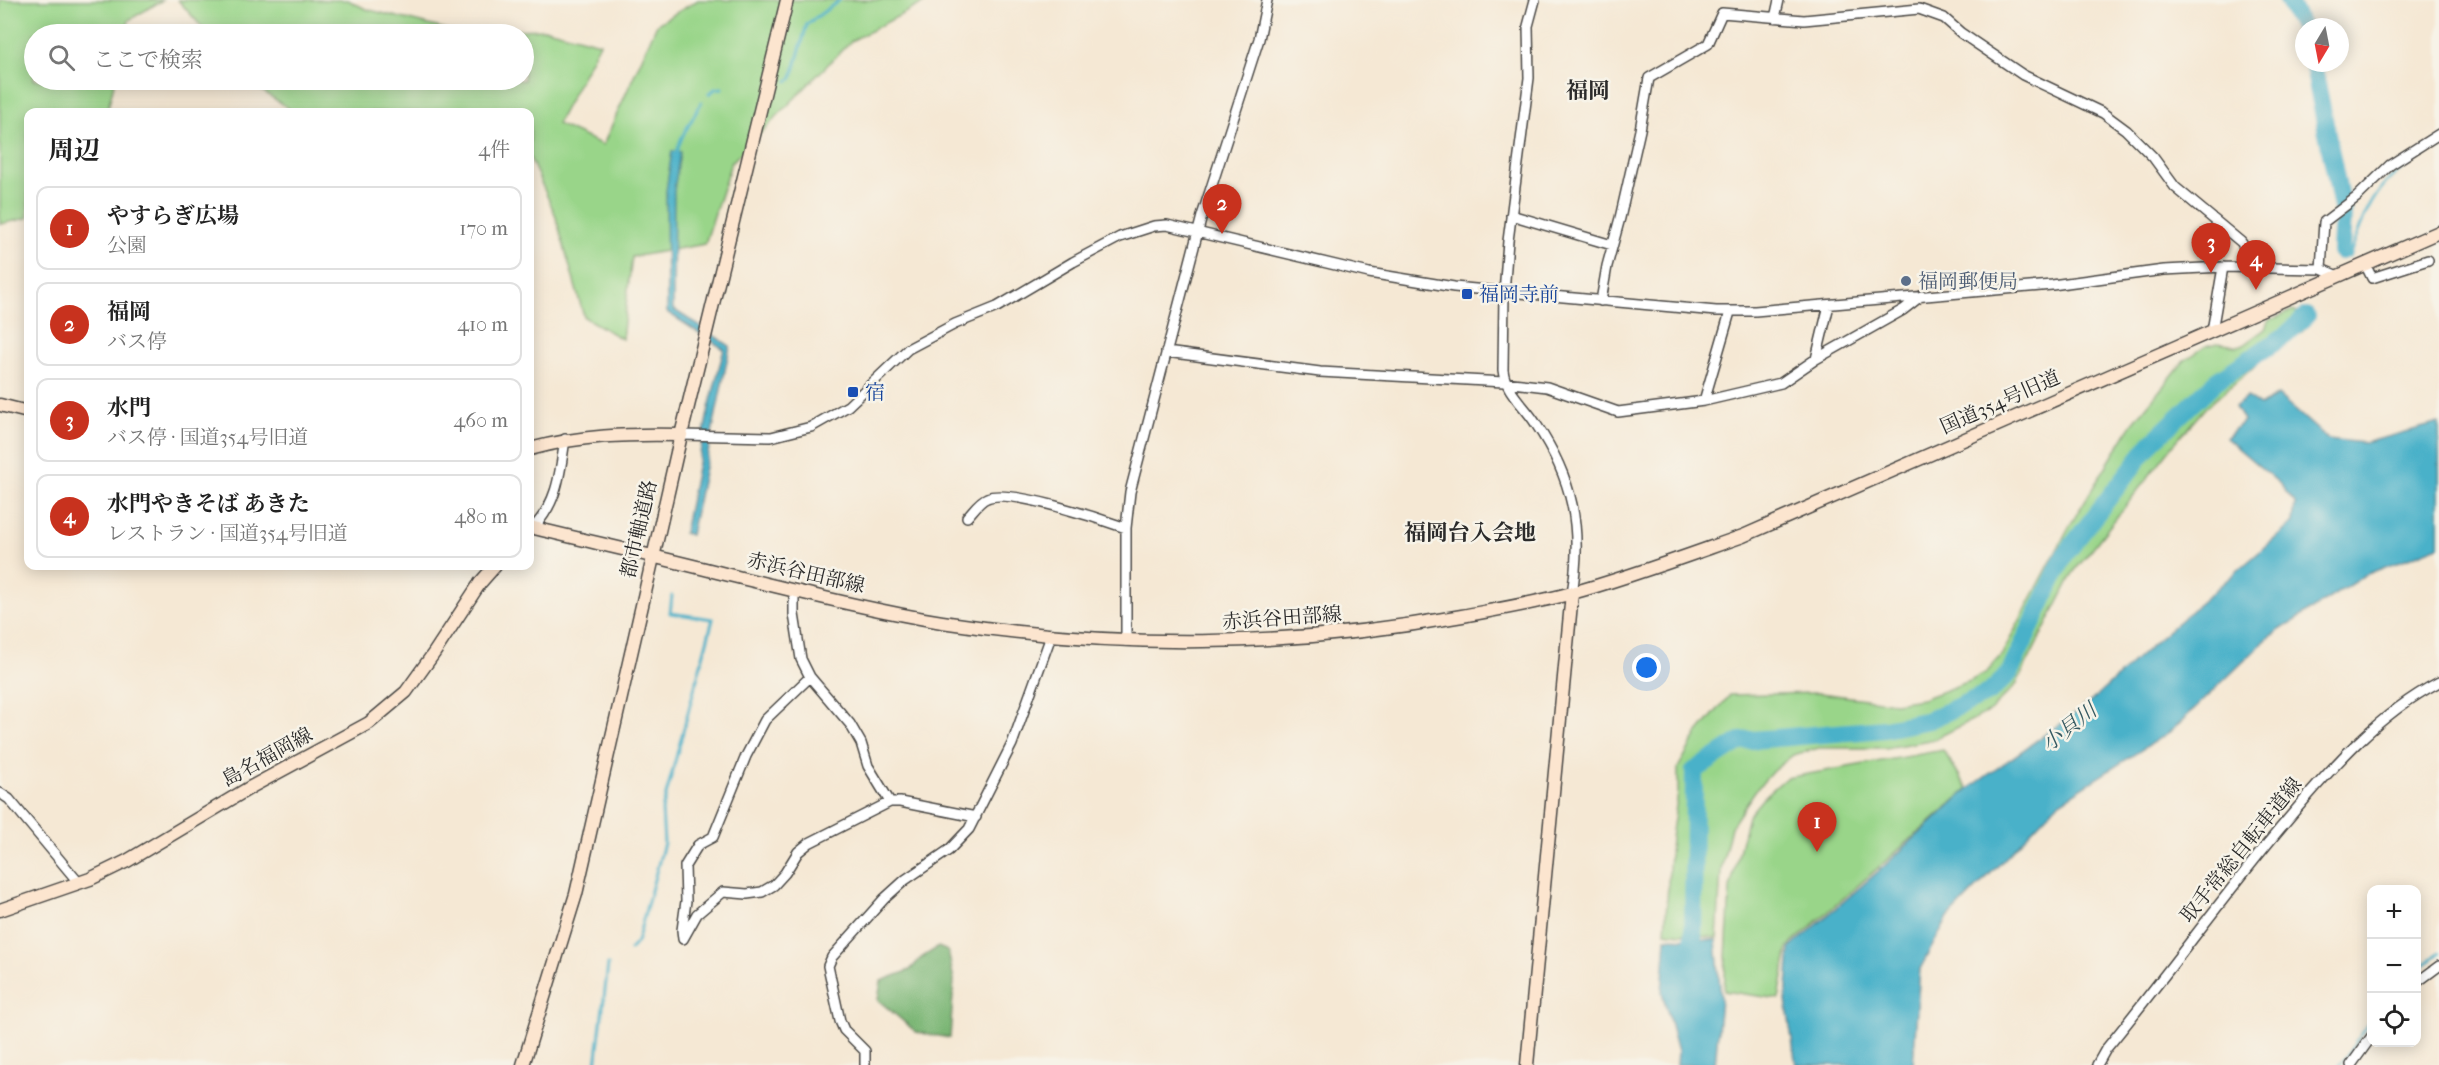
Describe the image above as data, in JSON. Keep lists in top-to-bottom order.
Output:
{
  "streets": {
    "main road": [
      "国道354号旧道",
      "都市軸道路",
      "赤浜谷田部線",
      "島名福岡線"
    ],
    "street": ["取手常総自転車道線"]
  },
  "crossings": [
    ["国道354号旧道", "赤浜谷田部線"],
    ["都市軸道路", "赤浜谷田部線"]
  ],
  "districts": ["福岡", "福岡台入会地"],
  "water": ["小貝川"],
  "places": {
    "other": ["福岡郵便局"],
    "transit": ["福岡寺前", "宿"]
  },
  "north": "bottom",
  "page": {
    "search": "ここで検索",
    "heading": ["周辺", "4件"],
    "pins": [
      "2",
      "3",
      "4",
      "1"
    ],
    "list": [
      {
        "mark": "1",
        "name": "やすらぎ広場",
        "note": "公園",
        "value": "170 m"
      },
      {
        "mark": "2",
        "name": "福岡",
        "note": "バス停",
        "value": "410 m"
      },
      {
        "mark": "3",
        "name": "水門",
        "note": "バス停 · 国道354号旧道",
        "value": "460 m"
      },
      {
        "mark": "4",
        "name": "水門やきそば あきた",
        "note": "レストラン · 国道354号旧道",
        "value": "480 m"
      }
    ],
    "map_buttons": ["+", "−"]
  }
}
